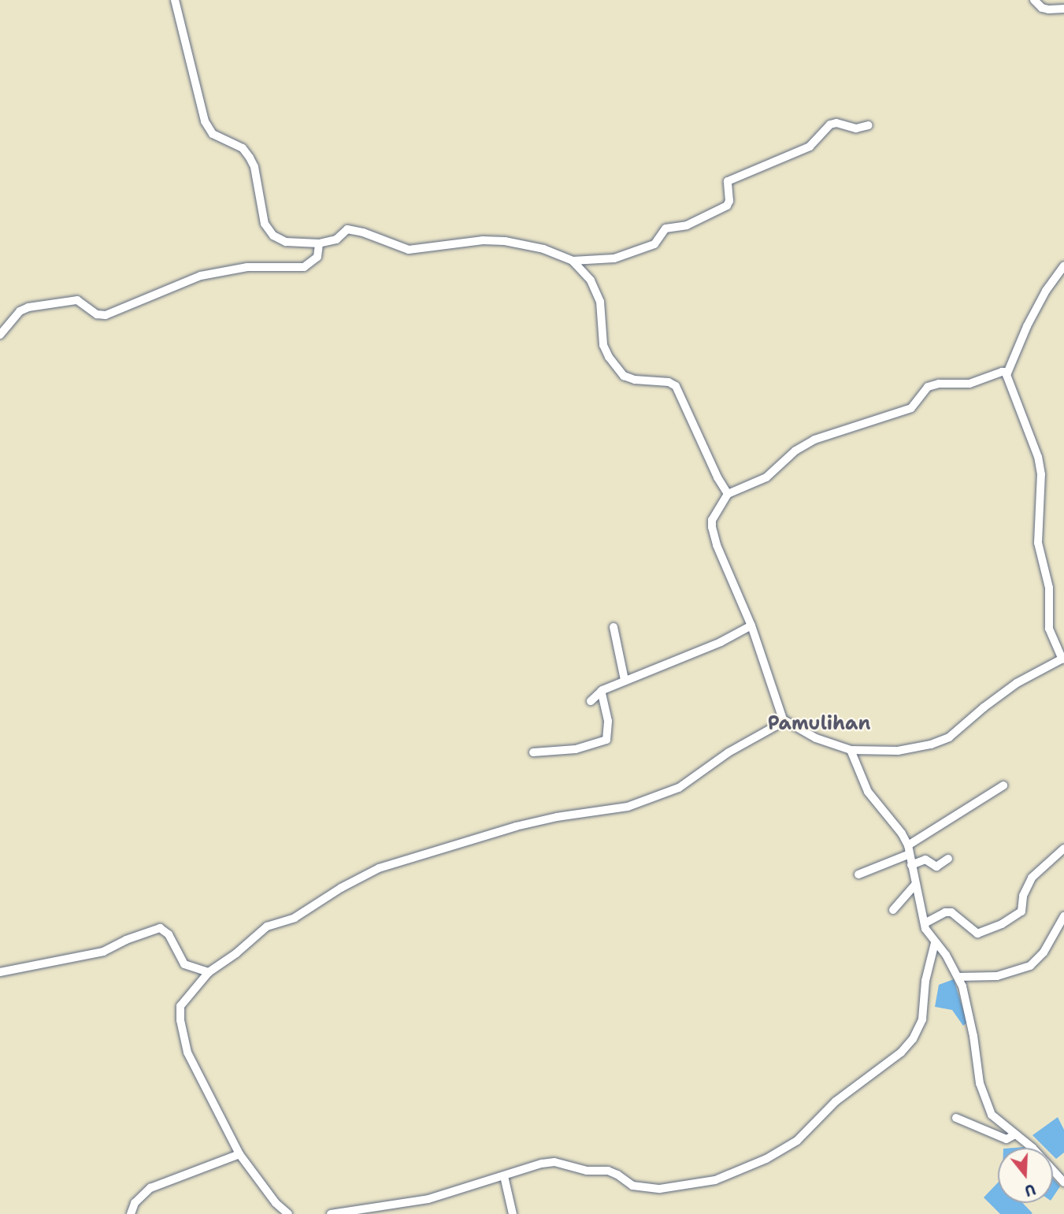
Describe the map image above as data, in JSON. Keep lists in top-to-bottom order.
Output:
{
  "districts": ["Pamulihan"],
  "north": "bottom"
}
